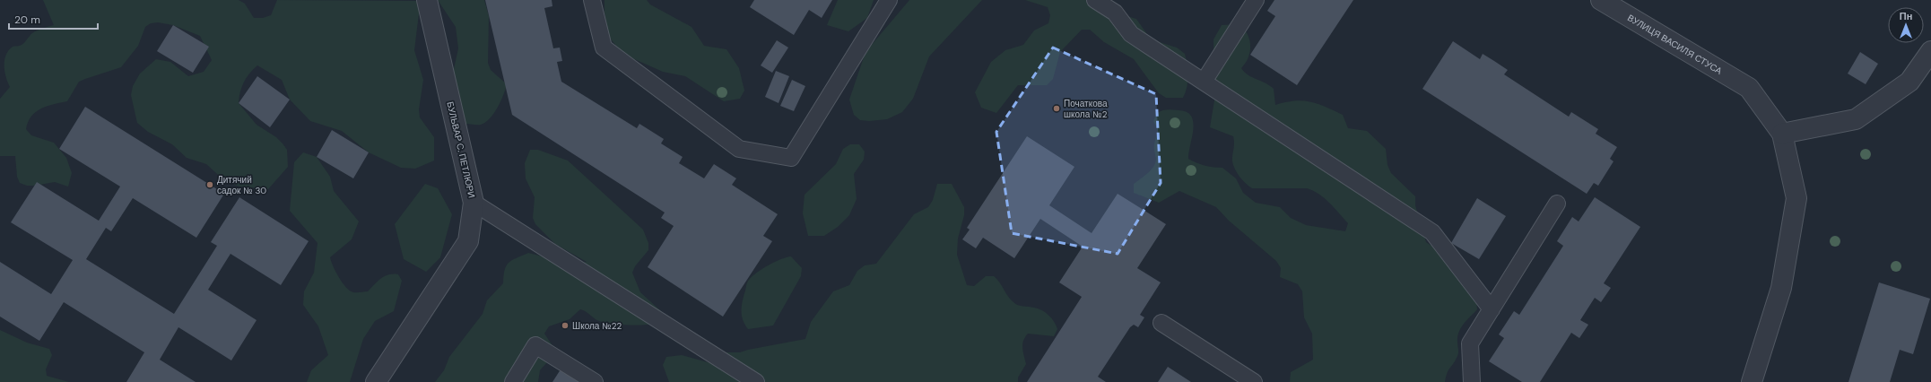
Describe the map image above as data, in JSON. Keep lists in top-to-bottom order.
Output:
{
  "streets": {
    "street": ["ВУЛИЦЯ ВАСИЛЯ СТУСА", "БУЛЬВАР C. ПЕТЛЮРИ"]
  },
  "places": ["Початкова школа №2", "Дитячий садок № 30", "Школа №22"],
  "scale_bar": "20 m",
  "north": "top"
}
